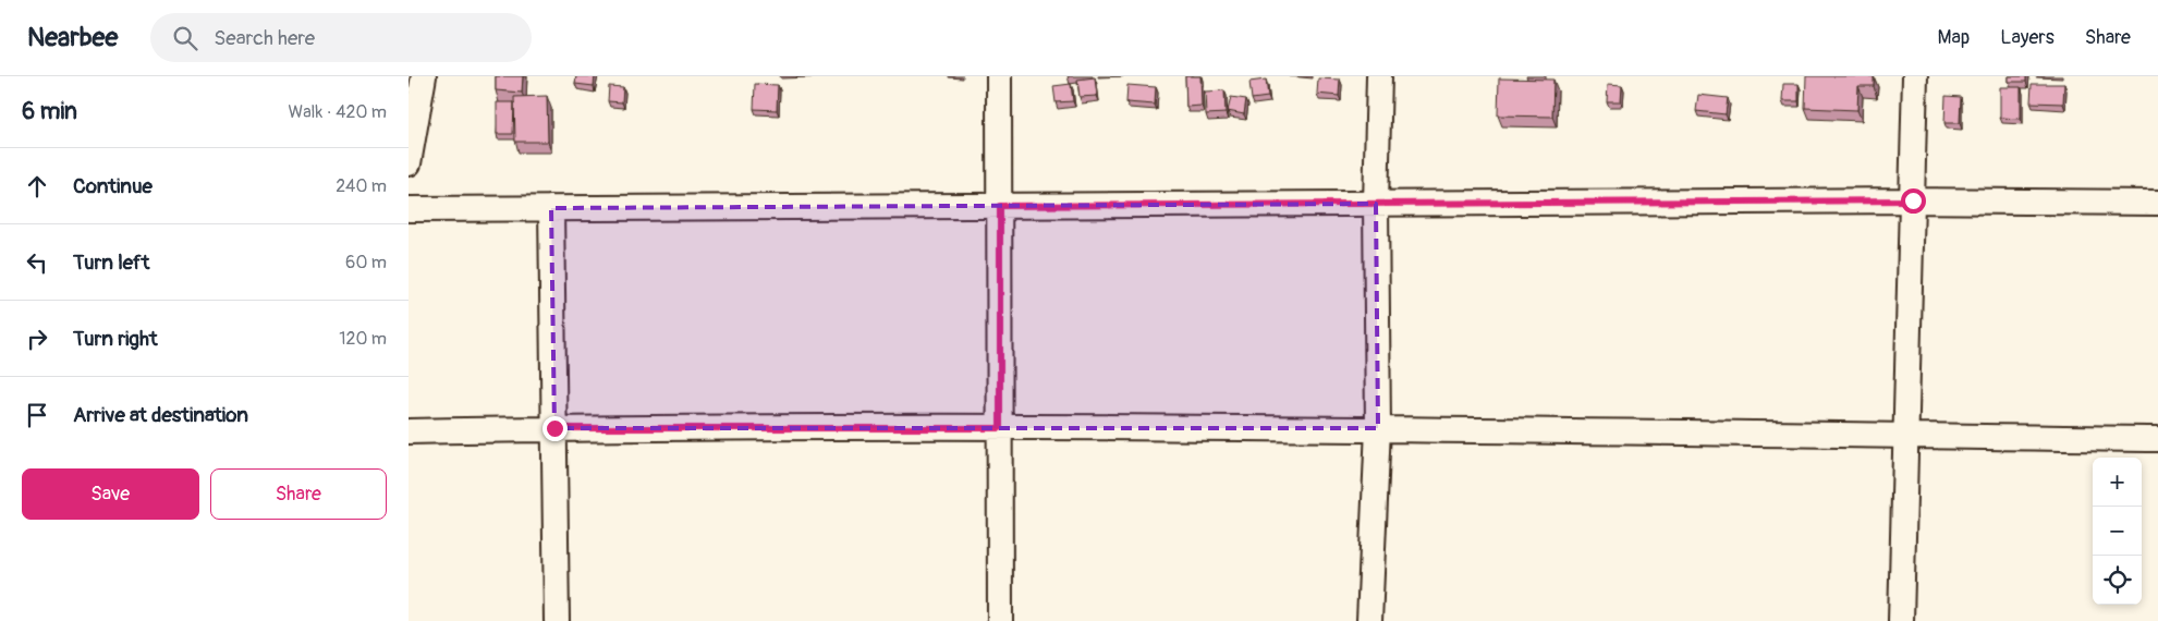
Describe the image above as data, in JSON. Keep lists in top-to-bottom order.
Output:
{
  "page": {
    "header": "Nearbee",
    "search": "Search here",
    "nav": ["Map", "Layers", "Share"],
    "heading": ["6 min", "Walk · 420 m"],
    "list": [
      ["Continue", "240 m"],
      ["Turn left", "60 m"],
      ["Turn right", "120 m"],
      "Arrive at destination"
    ],
    "buttons": ["Save", "Share"],
    "map_buttons": ["+", "−"]
  }
}
